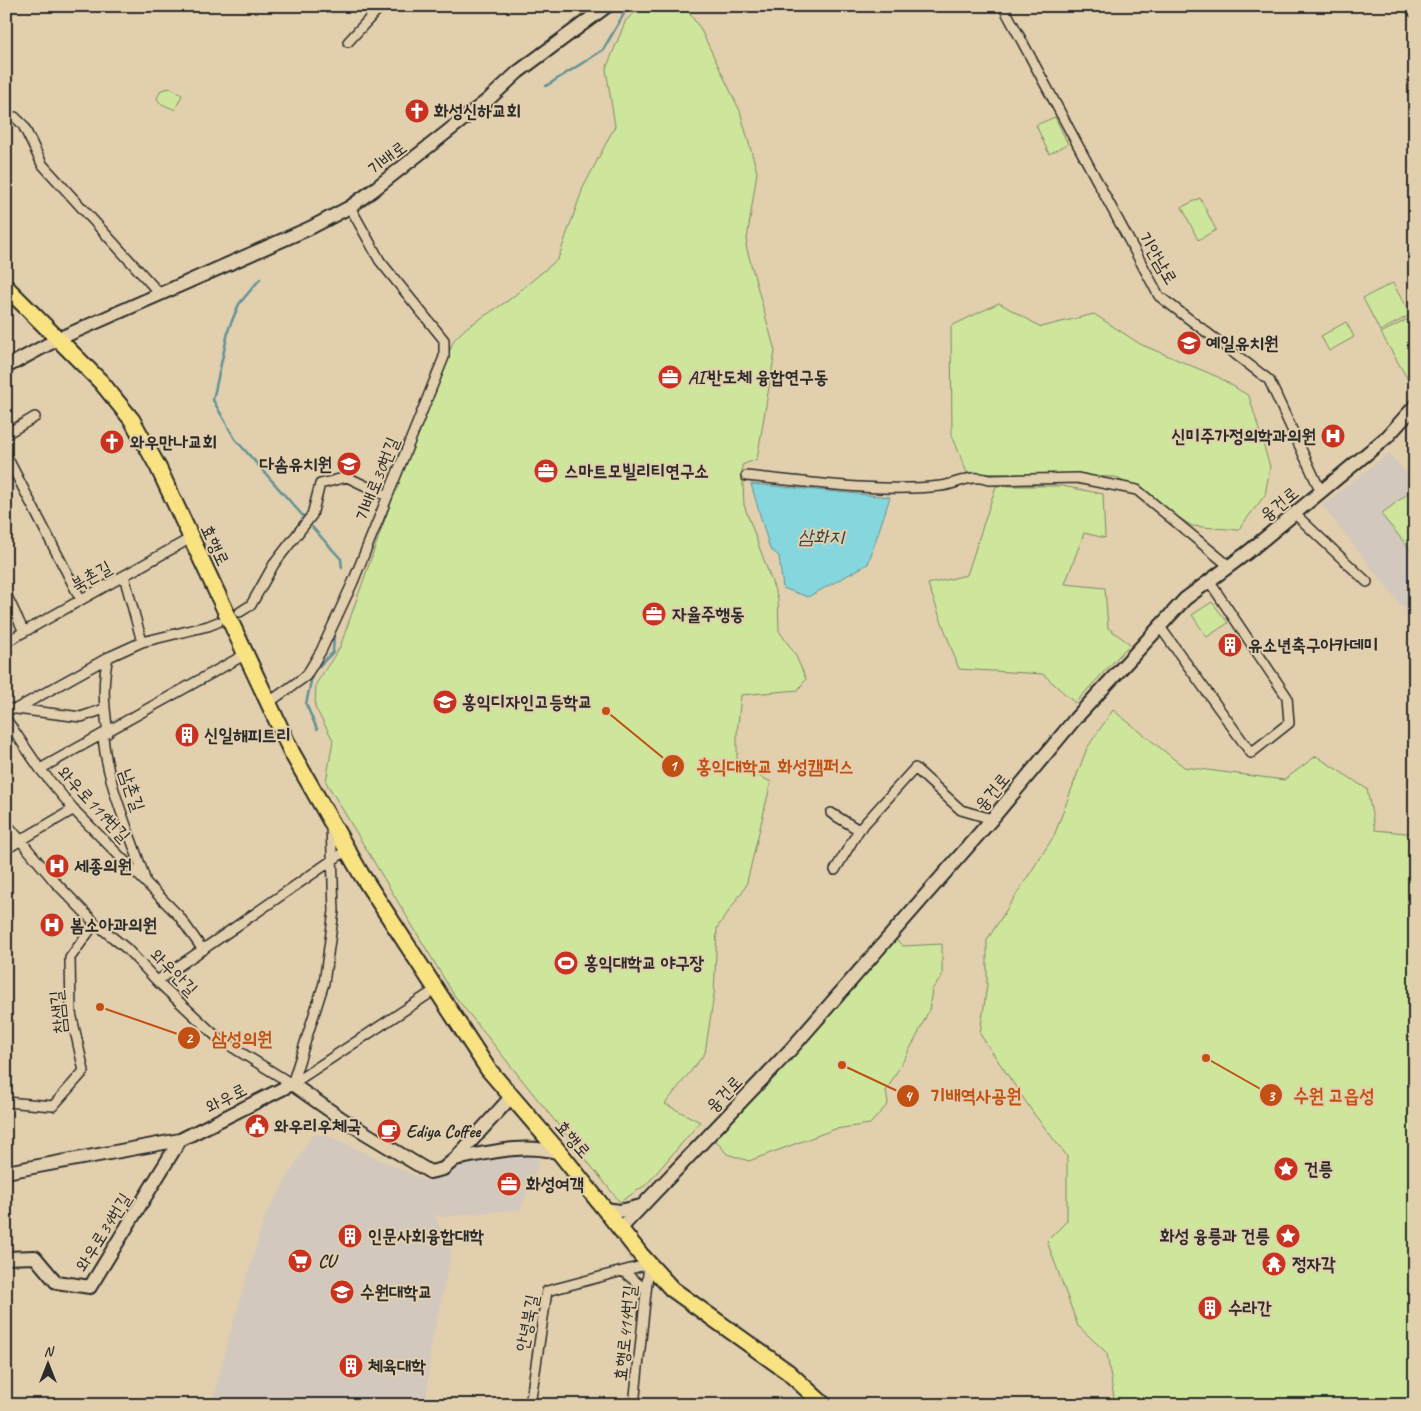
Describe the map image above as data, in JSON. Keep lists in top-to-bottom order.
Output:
{
  "streets": {
    "main road": ["효행로"],
    "street": [
      "기배로",
      "기안남로",
      "기배로30번길",
      "융건로",
      "북촌길",
      "남촌길",
      "와우로119번길",
      "와우안길",
      "참샘길",
      "와우로",
      "와우로34번길",
      "안녕북길",
      "효행로414번길"
    ]
  },
  "crossings": [
    ["기배로", "기배로30번길"],
    ["기배로", "효행로"],
    ["기안남로", "융건로"],
    ["기배로30번길", "효행로"],
    ["융건로", "효행로"],
    ["효행로", "북촌길"],
    ["효행로", "와우로119번길"],
    ["효행로", "와우안길"],
    ["효행로", "와우로"],
    ["효행로", "안녕북길"],
    ["효행로", "효행로414번길"],
    ["남촌길", "와우로119번길"],
    ["와우안길", "참샘길"],
    ["와우안길", "와우로"],
    ["와우로", "와우로34번길"],
    ["안녕북길", "효행로414번길"]
  ],
  "water": ["삼화지"],
  "places": {
    "church": ["화성신하교회", "와우만나교회"],
    "school or university": [
      "예일유치원",
      "다솜유치원",
      "홍익디자인고등학교",
      "수원대학교"
    ],
    "office": [
      "AI·반도체 융합연구동",
      "스마트모빌리티연구소",
      "자율주행동",
      "화성여객"
    ],
    "hospital": ["신미주가정의학과의원", "세종의원", "봄소아과의원"],
    "building": [
      "유소년축구아카데미",
      "신일해피트리",
      "인문사회융합대학",
      "수라간",
      "체육대학"
    ],
    "other": [
      "홍익대학교 화성캠퍼스",
      "삼성의원",
      "수원 고읍성",
      "기배역사공원"
    ],
    "sports": ["홍익대학교 야구장"],
    "public building": ["와우리우체국"],
    "cafe": ["Ediya Coffee"],
    "place": ["건릉", "화성 융릉과 건릉"],
    "supermarket": ["CU"],
    "temple": ["정자각"]
  },
  "north": "top"
}
